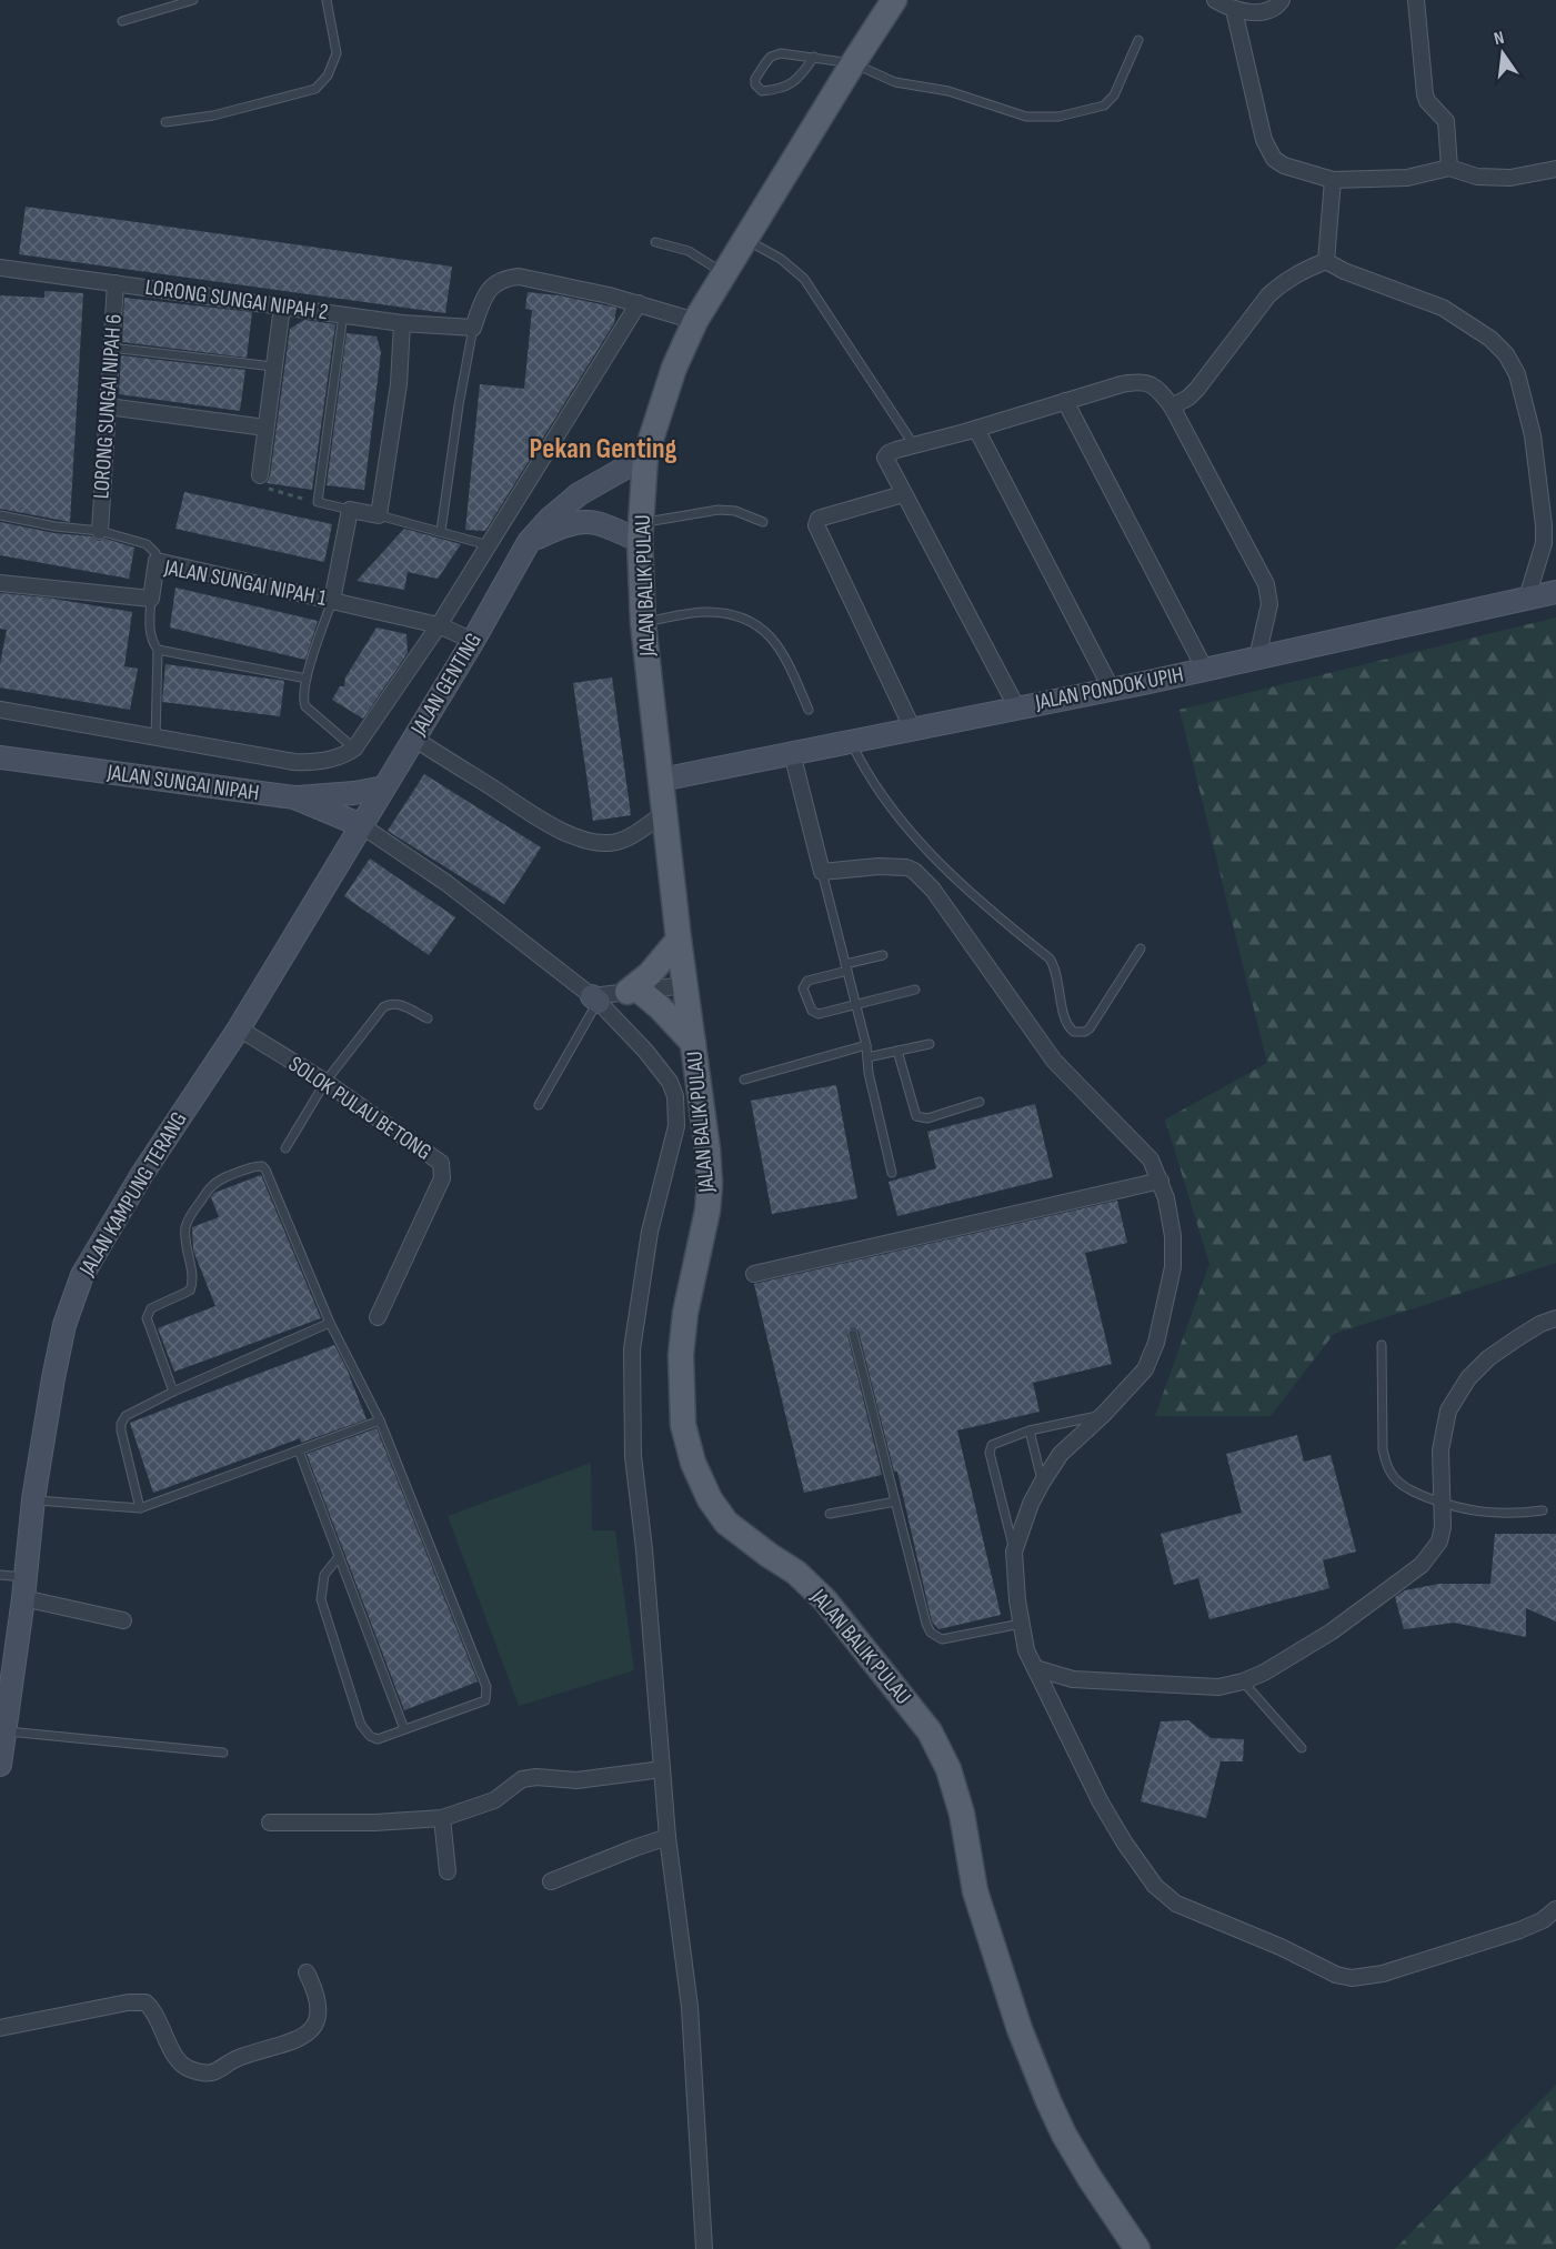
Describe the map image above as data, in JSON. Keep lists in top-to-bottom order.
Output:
{
  "streets": {
    "main road": [
      "JALAN BALIK PULAU",
      "JALAN GENTING",
      "JALAN PONDOK UPIH",
      "JALAN SUNGAI NIPAH",
      "JALAN KAMPUNG TERANG"
    ],
    "street": [
      "LORONG SUNGAI NIPAH 2",
      "LORONG SUNGAI NIPAH 6",
      "JALAN SUNGAI NIPAH 1",
      "SOLOK PULAU BETONG"
    ]
  },
  "crossings": [
    ["LORONG SUNGAI NIPAH 2", "LORONG SUNGAI NIPAH 6"],
    ["JALAN SUNGAI NIPAH 1", "JALAN GENTING"],
    ["JALAN BALIK PULAU", "JALAN GENTING"],
    ["JALAN BALIK PULAU", "JALAN PONDOK UPIH"],
    ["JALAN GENTING", "JALAN SUNGAI NIPAH"],
    ["JALAN GENTING", "JALAN KAMPUNG TERANG"],
    ["JALAN SUNGAI NIPAH", "JALAN KAMPUNG TERANG"],
    ["SOLOK PULAU BETONG", "JALAN KAMPUNG TERANG"]
  ],
  "districts": ["Pekan Genting"],
  "north": "top"
}
